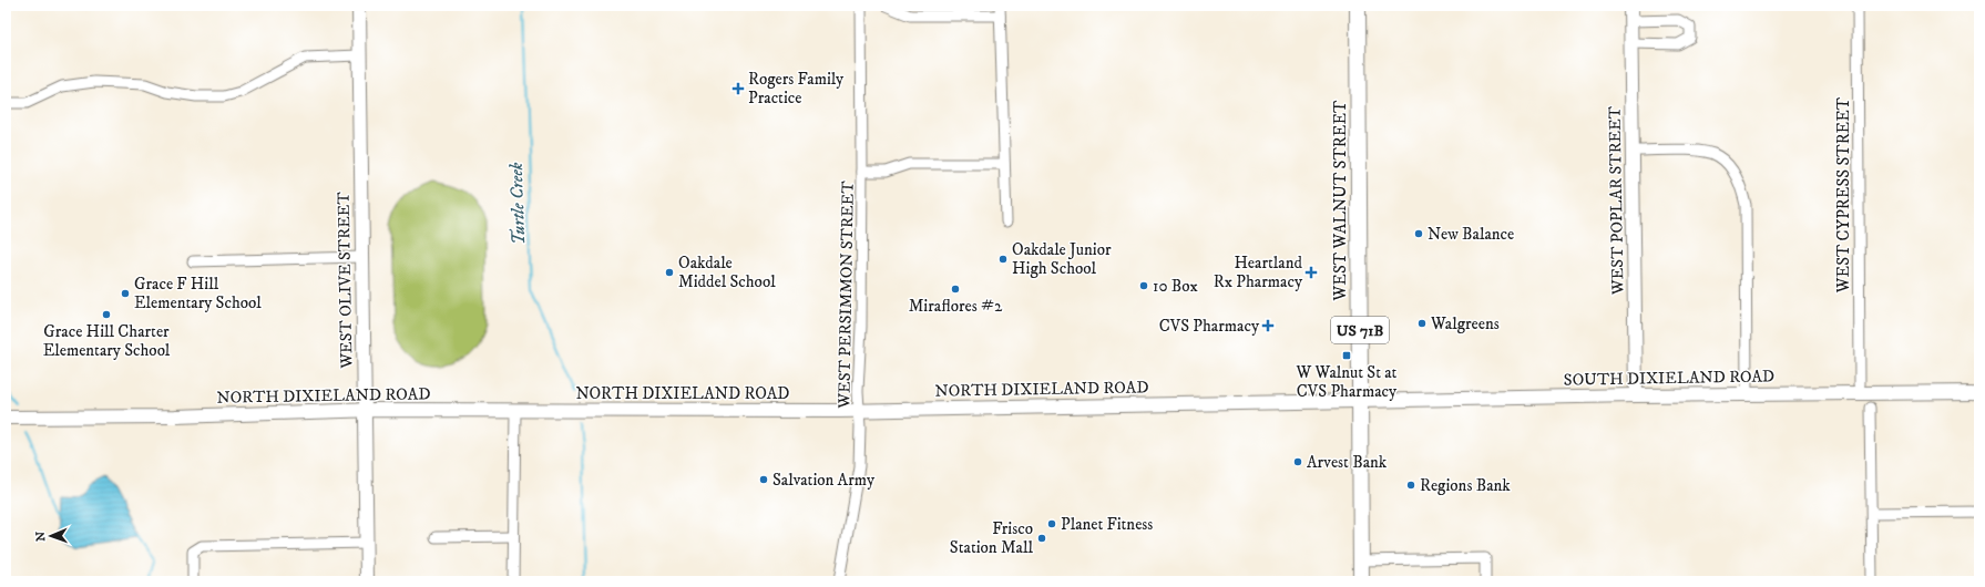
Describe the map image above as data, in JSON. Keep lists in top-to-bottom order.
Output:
{
  "streets": {
    "main road": [
      "WEST WALNUT STREET",
      "WEST POPLAR STREET",
      "WEST OLIVE STREET",
      "US 71B",
      "SOUTH DIXIELAND ROAD",
      "NORTH DIXIELAND ROAD"
    ],
    "street": ["WEST CYPRESS STREET", "WEST PERSIMMON STREET"]
  },
  "crossings": [
    ["WEST WALNUT STREET", "SOUTH DIXIELAND ROAD"],
    ["WEST WALNUT STREET", "NORTH DIXIELAND ROAD"],
    ["WEST POPLAR STREET", "SOUTH DIXIELAND ROAD"],
    ["WEST OLIVE STREET", "NORTH DIXIELAND ROAD"],
    ["WEST PERSIMMON STREET", "NORTH DIXIELAND ROAD"],
    ["SOUTH DIXIELAND ROAD", "NORTH DIXIELAND ROAD"]
  ],
  "water": ["Turtle Creek"],
  "places": {
    "health": ["Rogers Family Practice", "Heartland Rx Pharmacy", "CVS Pharmacy"],
    "other": [
      "New Balance",
      "Oakdale Junior High School",
      "Oakdale Middel School",
      "10 Box",
      "Miraflores #2",
      "Grace F Hill Elementary School",
      "Grace Hill Charter Elementary School",
      "Walgreens",
      "Arvest Bank",
      "Salvation Army",
      "Regions Bank",
      "Planet Fitness",
      "Frisco Station Mall"
    ],
    "transit": ["W Walnut St at CVS Pharmacy"]
  },
  "north": "left"
}
